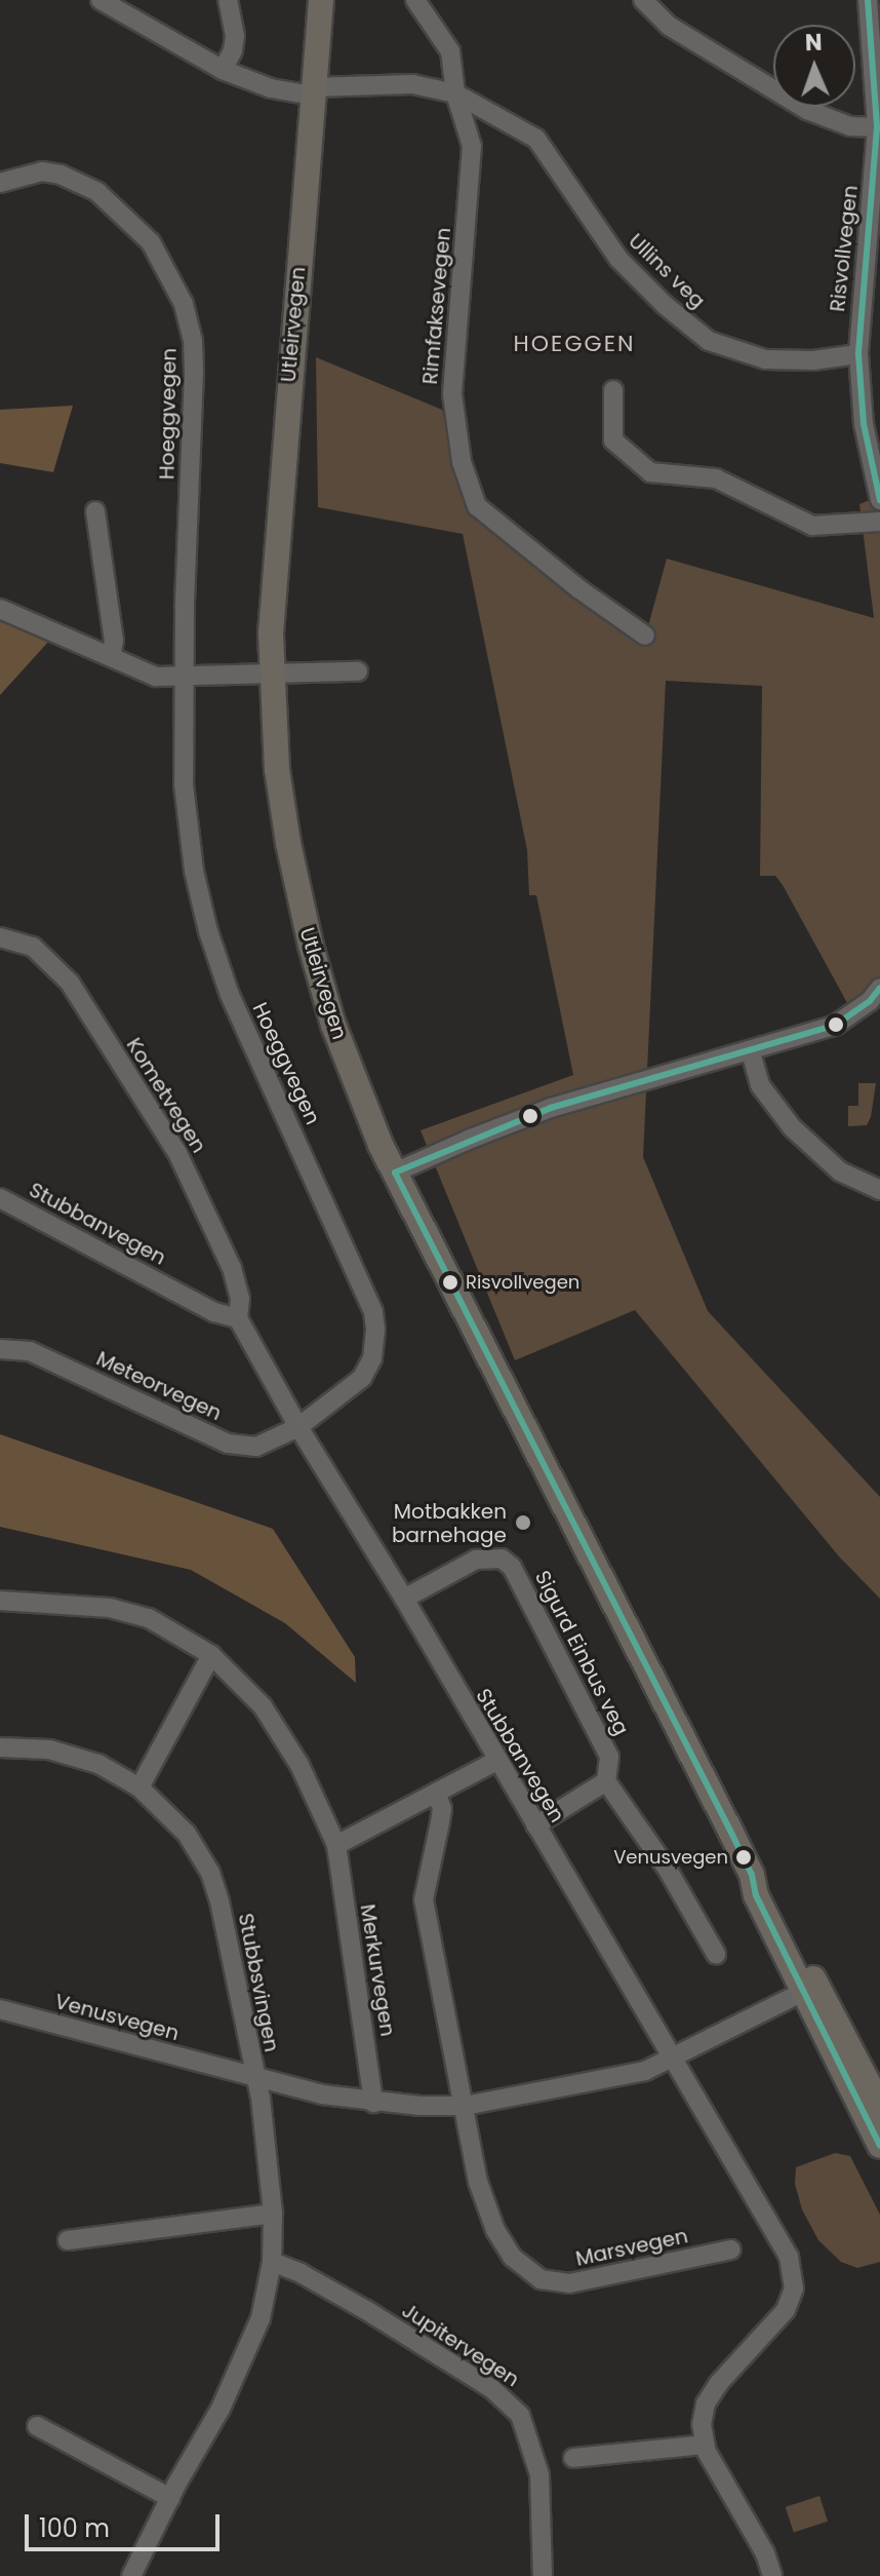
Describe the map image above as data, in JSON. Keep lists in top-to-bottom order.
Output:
{
  "streets": {
    "main road": ["Utleirvegen"],
    "street": [
      "Risvollvegen",
      "Ullins veg",
      "Rimfaksevegen",
      "Hoeggvegen",
      "Kometvegen",
      "Stubbanvegen",
      "Meteorvegen",
      "Sigurd Einbus veg",
      "Merkurvegen",
      "Stubbsvingen",
      "Venusvegen",
      "Marsvegen",
      "Jupitervegen"
    ]
  },
  "crossings": [
    ["Risvollvegen", "Ullins veg"],
    ["Ullins veg", "Rimfaksevegen"],
    ["Ullins veg", "Utleirvegen"],
    ["Utleirvegen", "Venusvegen"],
    ["Hoeggvegen", "Stubbanvegen"],
    ["Hoeggvegen", "Meteorvegen"],
    ["Kometvegen", "Stubbanvegen"],
    ["Stubbanvegen", "Meteorvegen"],
    ["Stubbanvegen", "Sigurd Einbus veg"],
    ["Stubbanvegen", "Venusvegen"],
    ["Merkurvegen", "Venusvegen"],
    ["Stubbsvingen", "Venusvegen"],
    ["Stubbsvingen", "Jupitervegen"],
    ["Venusvegen", "Marsvegen"]
  ],
  "districts": ["HOEGGEN"],
  "places": ["Risvollvegen", "Motbakken barnehage", "Venusvegen"],
  "scale_bar": "100 m",
  "north": "top"
}
